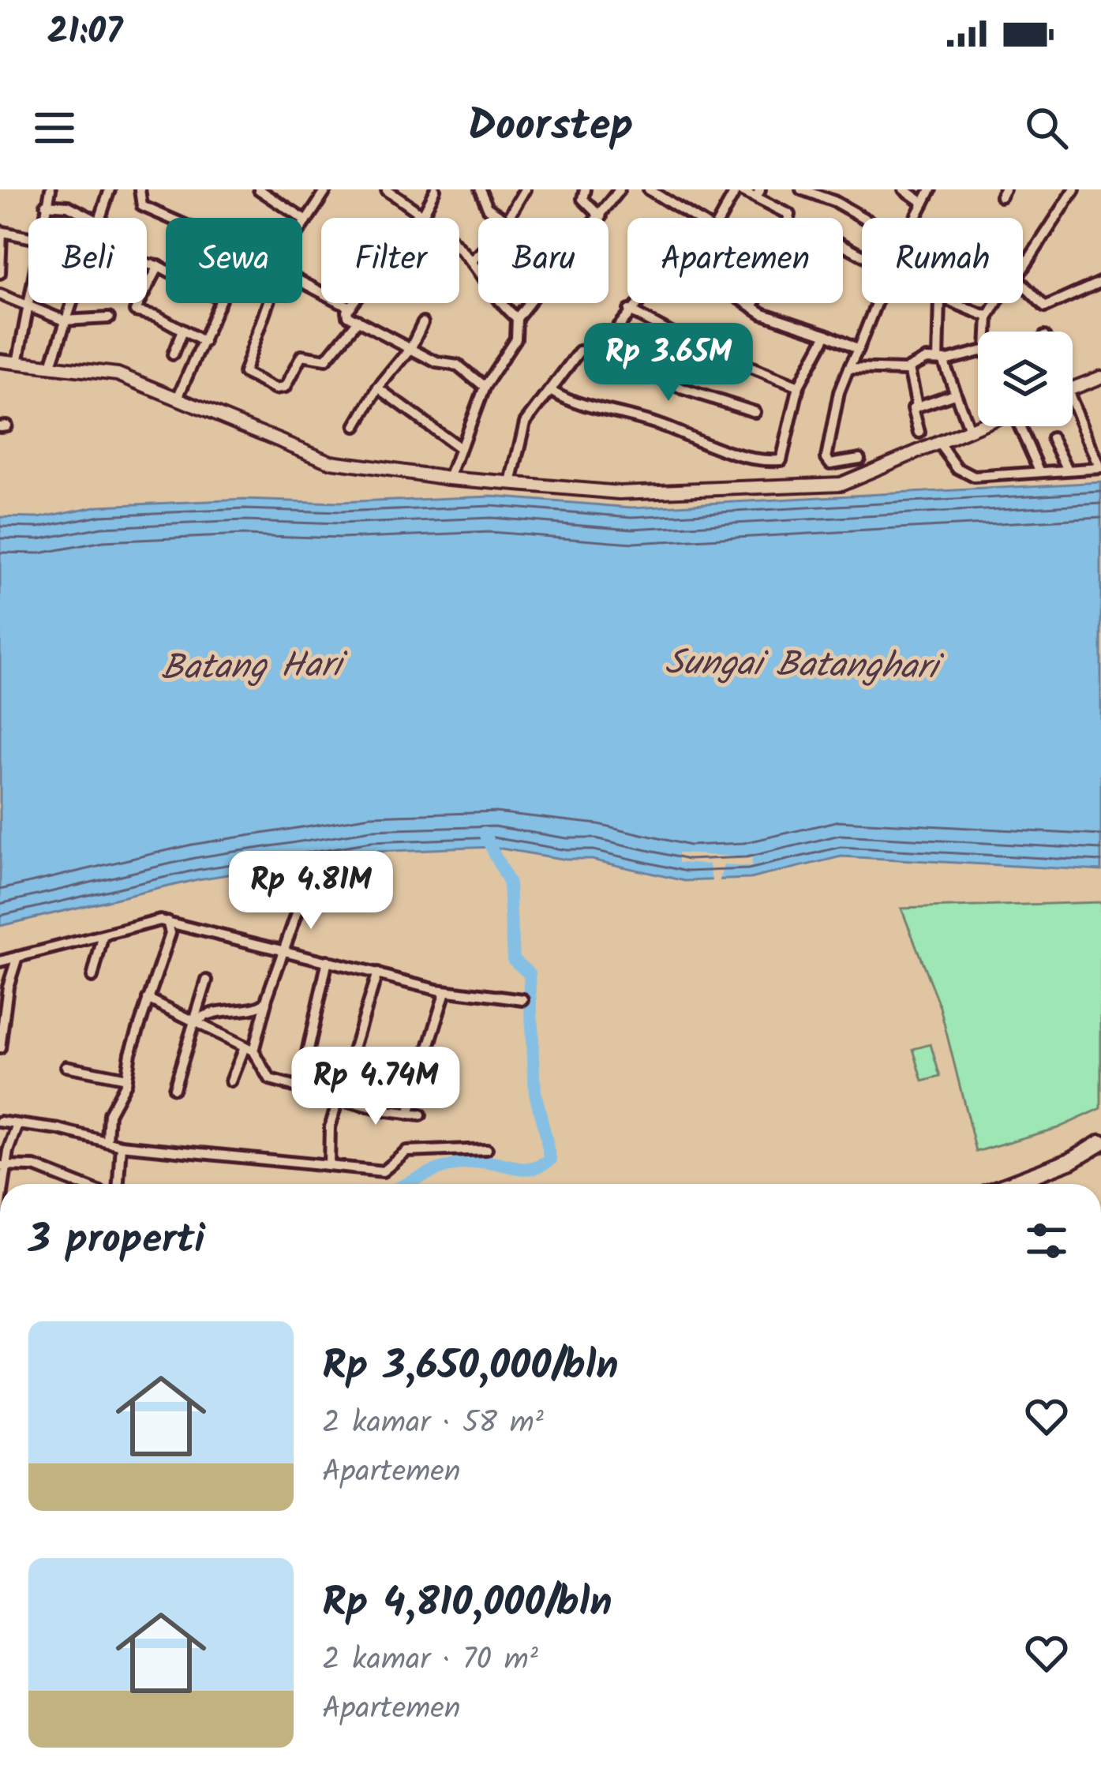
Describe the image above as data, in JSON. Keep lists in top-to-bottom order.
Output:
{
  "water": ["Sungai Batanghari", "Batang Hari"],
  "page": {
    "status": "21:07",
    "header": "Doorstep",
    "chip": [
      "Beli",
      "Sewa",
      "Filter",
      "Baru",
      "Apartemen",
      "Rumah"
    ],
    "price": ["Rp 3.65M", "Rp 4.81M", "Rp 4.74M"],
    "heading": "3 properti",
    "list": [
      {
        "name": "Rp 3,650,000/bln",
        "note": "2 kamar · 58 m² · Apartemen"
      },
      {
        "name": "Rp 4,810,000/bln",
        "note": "2 kamar · 70 m² · Apartemen"
      }
    ]
  }
}
